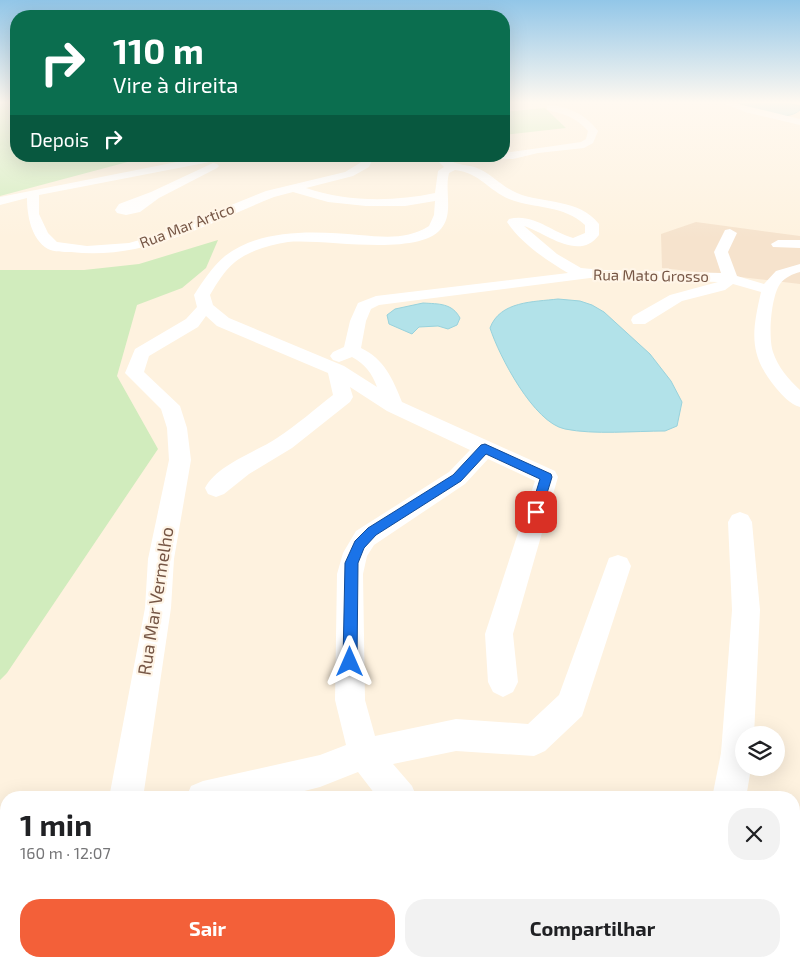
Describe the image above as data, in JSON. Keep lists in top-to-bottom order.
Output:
{
  "streets": {
    "street": ["Rua Mar Artico", "Rua Mato Grosso", "Rua Mar Vermelho"]
  },
  "page": {
    "turn": ["110 m", "Vire à direita"],
    "then": "Depois",
    "heading": ["1 min", "160 m · 12:07"],
    "buttons": ["Sair", "Compartilhar"]
  }
}
